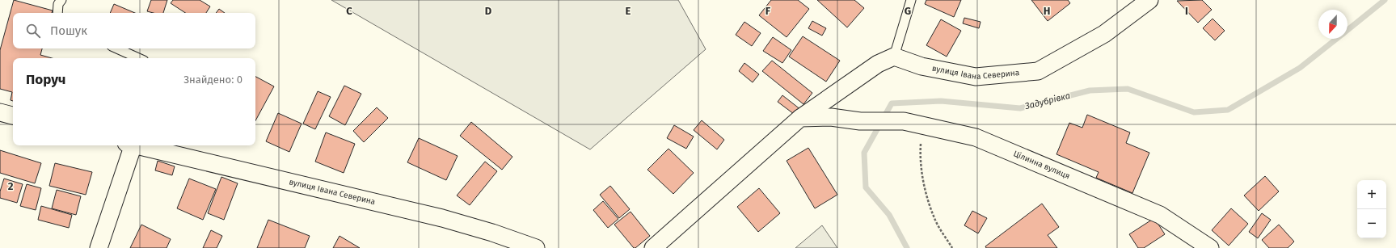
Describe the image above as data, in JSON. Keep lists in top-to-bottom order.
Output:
{
  "streets": {
    "street": ["вулиця Івана Северина", "Цілинна вулиця"]
  },
  "water": ["Задубрівка"],
  "north": "bottom",
  "page": {
    "search": "Пошук",
    "heading": ["Поруч", "Знайдено: 0"],
    "map_buttons": ["+", "−"]
  },
  "grid": {
    "columns": [
      "C",
      "D",
      "E",
      "F",
      "G",
      "H",
      "I"
    ],
    "rows": ["2"]
  }
}
